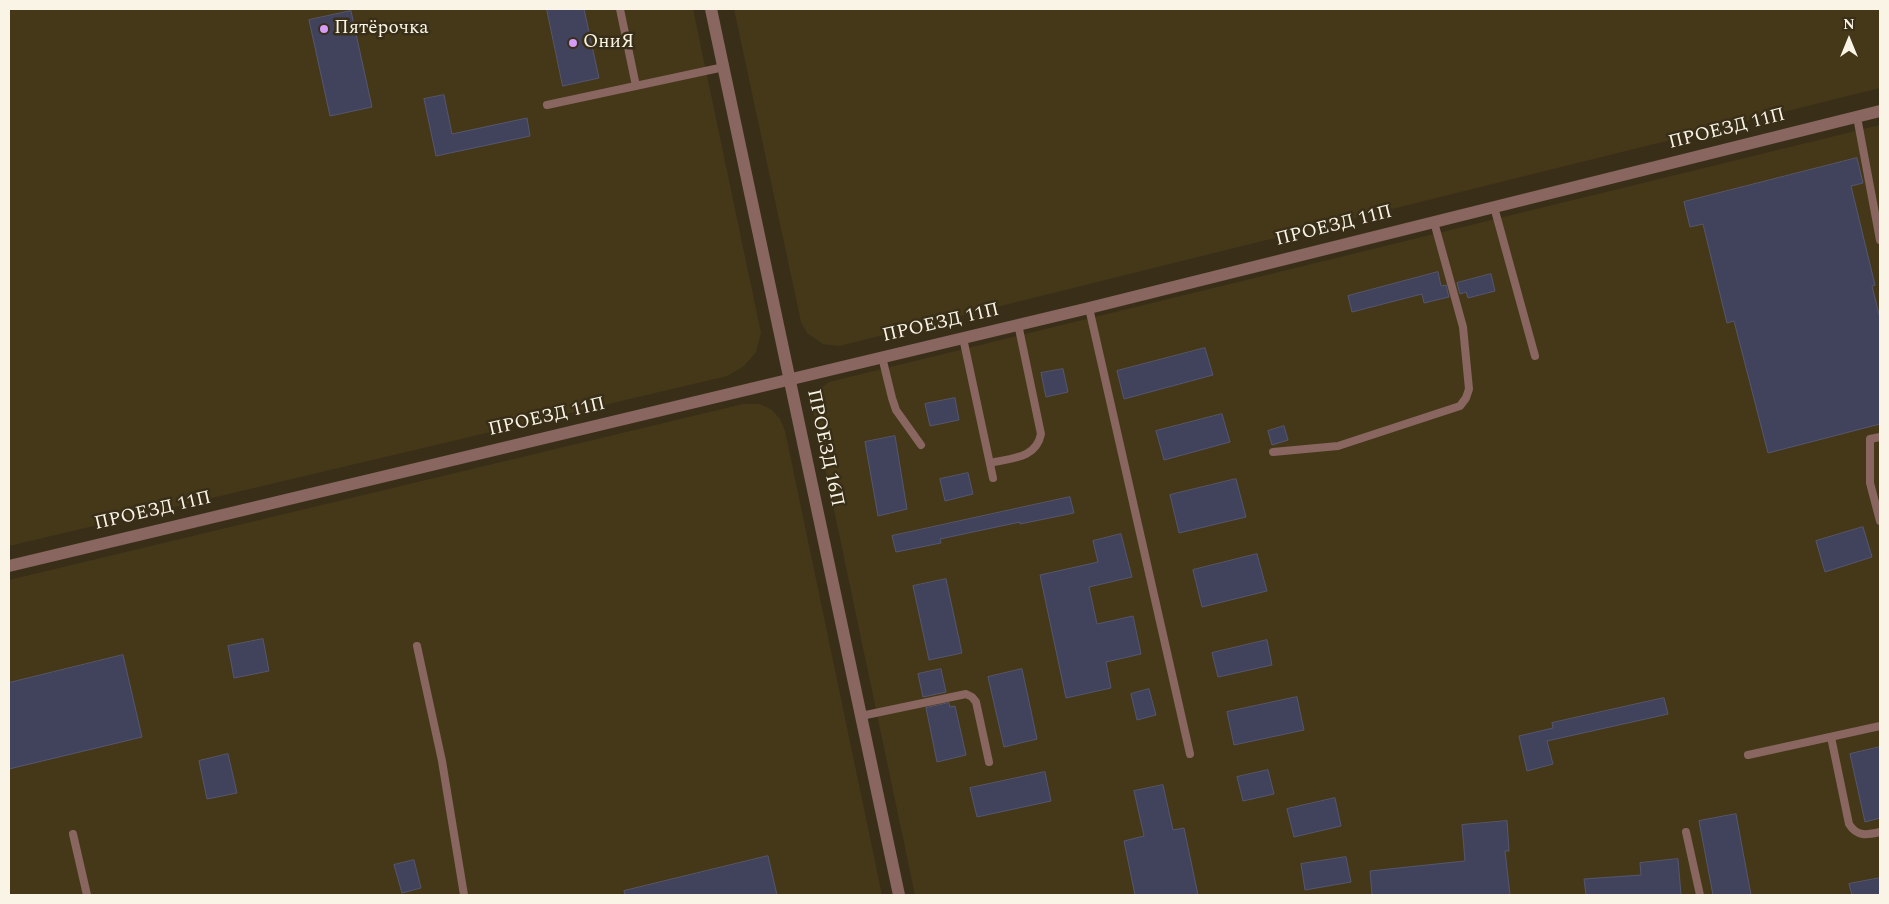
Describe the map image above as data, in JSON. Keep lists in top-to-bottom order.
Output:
{
  "streets": {
    "street": ["ПРОЕЗД 11П", "ПРОЕЗД 16П"]
  },
  "crossings": [
    ["ПРОЕЗД 11П", "ПРОЕЗД 16П"]
  ],
  "places": ["Пятёрочка", "ОниЯ"],
  "north": "top"
}
